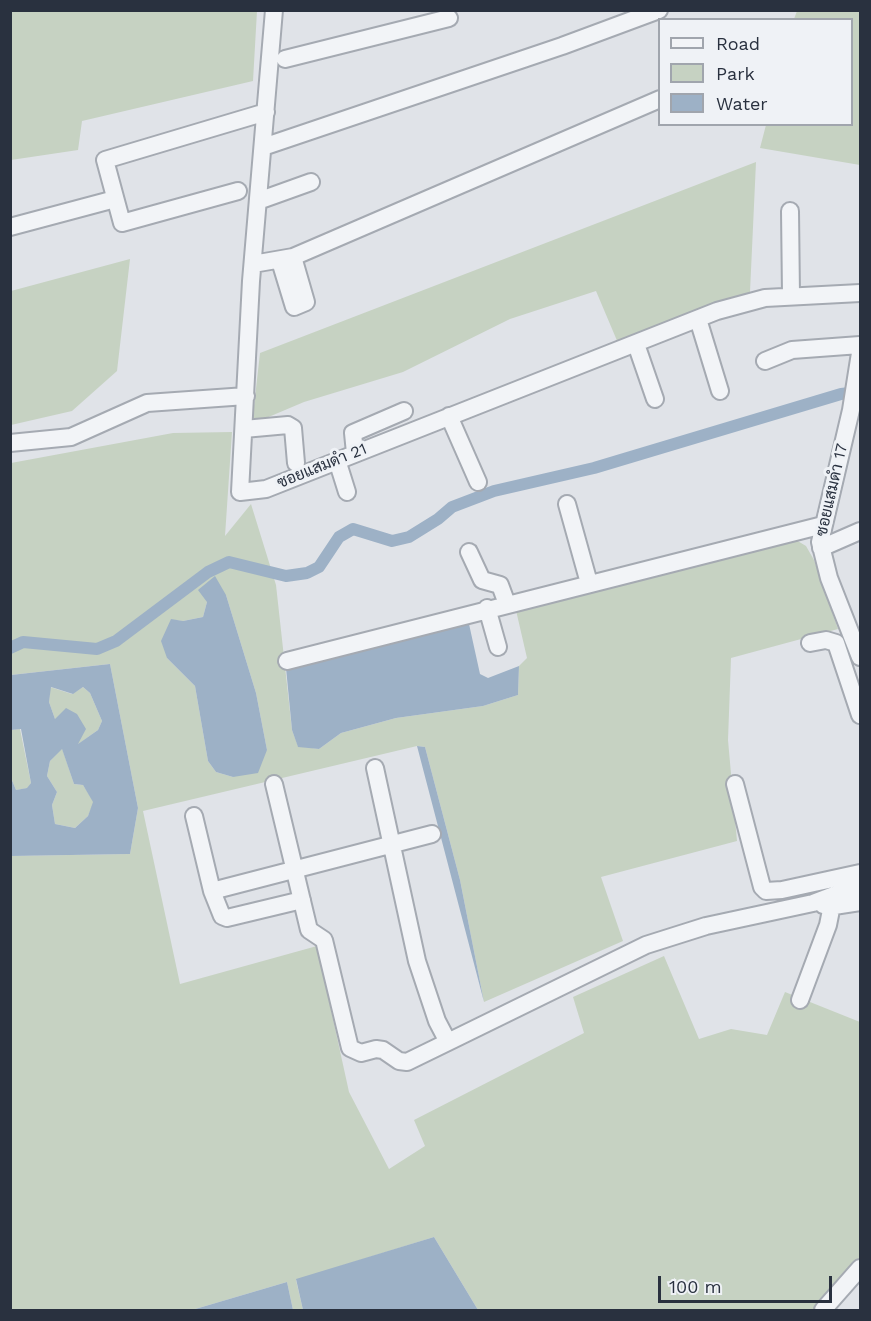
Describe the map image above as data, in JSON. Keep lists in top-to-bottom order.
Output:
{
  "streets": {
    "street": ["ซอยแสมดำ 21", "ซอยแสมดำ 17"]
  },
  "legend": ["Road", "Park", "Water"],
  "scale_bar": "100 m"
}
